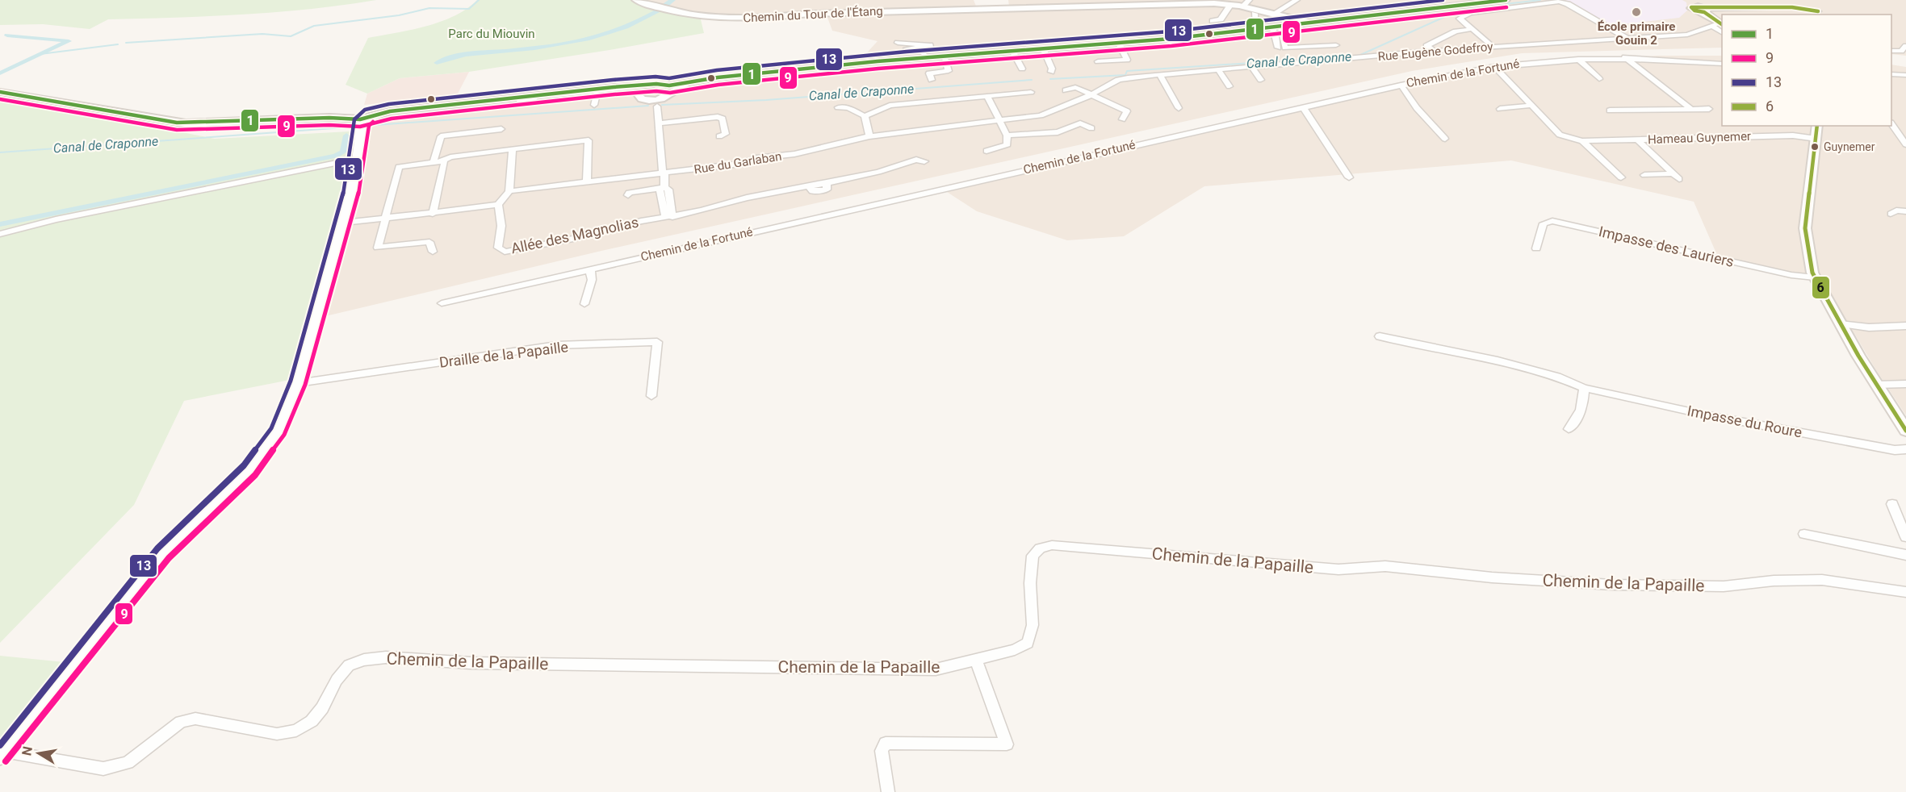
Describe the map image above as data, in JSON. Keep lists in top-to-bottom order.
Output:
{
  "streets": {
    "main road": ["Chemin du Tour de l'Étang"],
    "street": [
      "Rue Eugène Godefroy",
      "Chemin de la Fortuné",
      "Hameau Guynemer",
      "Rue du Garlaban",
      "Allée des Magnolias",
      "Impasse des Lauriers",
      "Draille de la Papaille",
      "Impasse du Roure",
      "Chemin de la Papaille"
    ]
  },
  "crossings": [
    ["Rue Eugène Godefroy", "Rue du Garlaban"]
  ],
  "water": ["Canal de Craponne"],
  "parks": ["Parc du Miouvin"],
  "places": ["École primaire Gouin 2", "Guynemer"],
  "lines": [
    "transit line 1",
    "transit line 13",
    "transit line 9",
    "transit line 6"
  ],
  "legend": [
    "1",
    "9",
    "13",
    "6"
  ],
  "north": "left"
}
